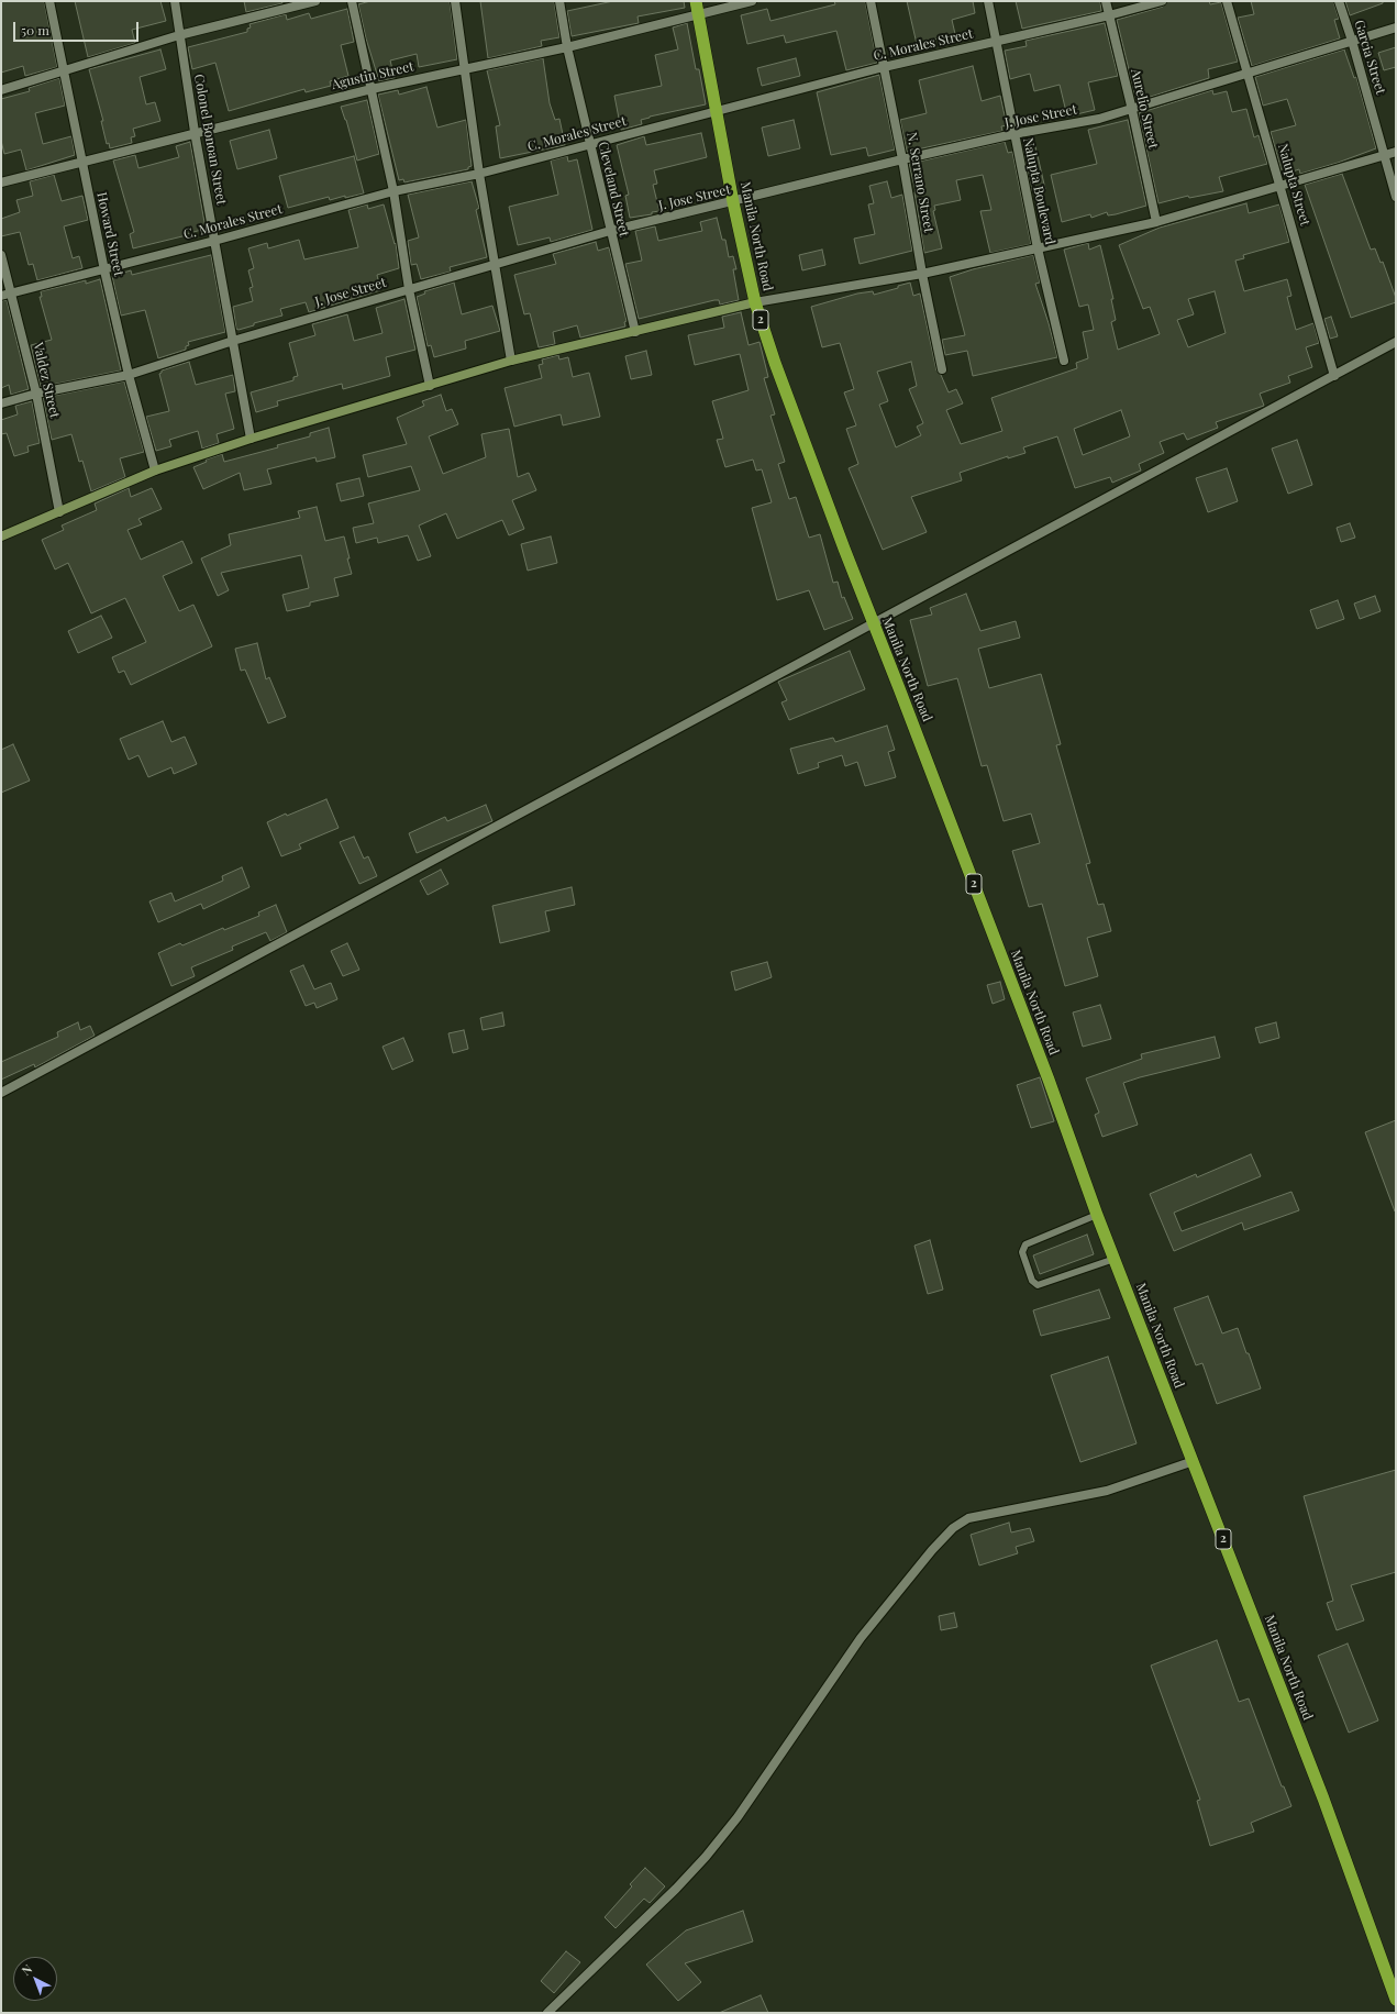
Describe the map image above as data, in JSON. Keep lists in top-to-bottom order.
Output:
{
  "streets": {
    "highway": ["Manila North Road", "2"],
    "street": [
      "C. Morales Street",
      "Garcia Street",
      "Agustin Street",
      "Aurelio Street",
      "J. Jose Street",
      "Colonel Bonoan Street",
      "N. Serrano Street",
      "Nalupta Street",
      "Cleveland Street",
      "Nalupta Boulevard",
      "Howard Street",
      "Valdez Street"
    ]
  },
  "crossings": [
    ["C. Morales Street", "Aurelio Street"],
    ["C. Morales Street", "Colonel Bonoan Street"],
    ["C. Morales Street", "N. Serrano Street"],
    ["C. Morales Street", "Cleveland Street"],
    ["C. Morales Street", "Nalupta Boulevard"],
    ["C. Morales Street", "Howard Street"],
    ["C. Morales Street", "Manila North Road"],
    ["C. Morales Street", "Valdez Street"],
    ["Garcia Street", "J. Jose Street"],
    ["Agustin Street", "Colonel Bonoan Street"],
    ["Agustin Street", "Cleveland Street"],
    ["Agustin Street", "Howard Street"],
    ["Agustin Street", "Manila North Road"],
    ["Aurelio Street", "J. Jose Street"],
    ["J. Jose Street", "Colonel Bonoan Street"],
    ["J. Jose Street", "N. Serrano Street"],
    ["J. Jose Street", "Nalupta Street"],
    ["J. Jose Street", "Cleveland Street"],
    ["J. Jose Street", "Nalupta Boulevard"],
    ["J. Jose Street", "Howard Street"],
    ["J. Jose Street", "Manila North Road"],
    ["J. Jose Street", "Valdez Street"]
  ],
  "scale_bar": "50 m",
  "north": "top left"
}
